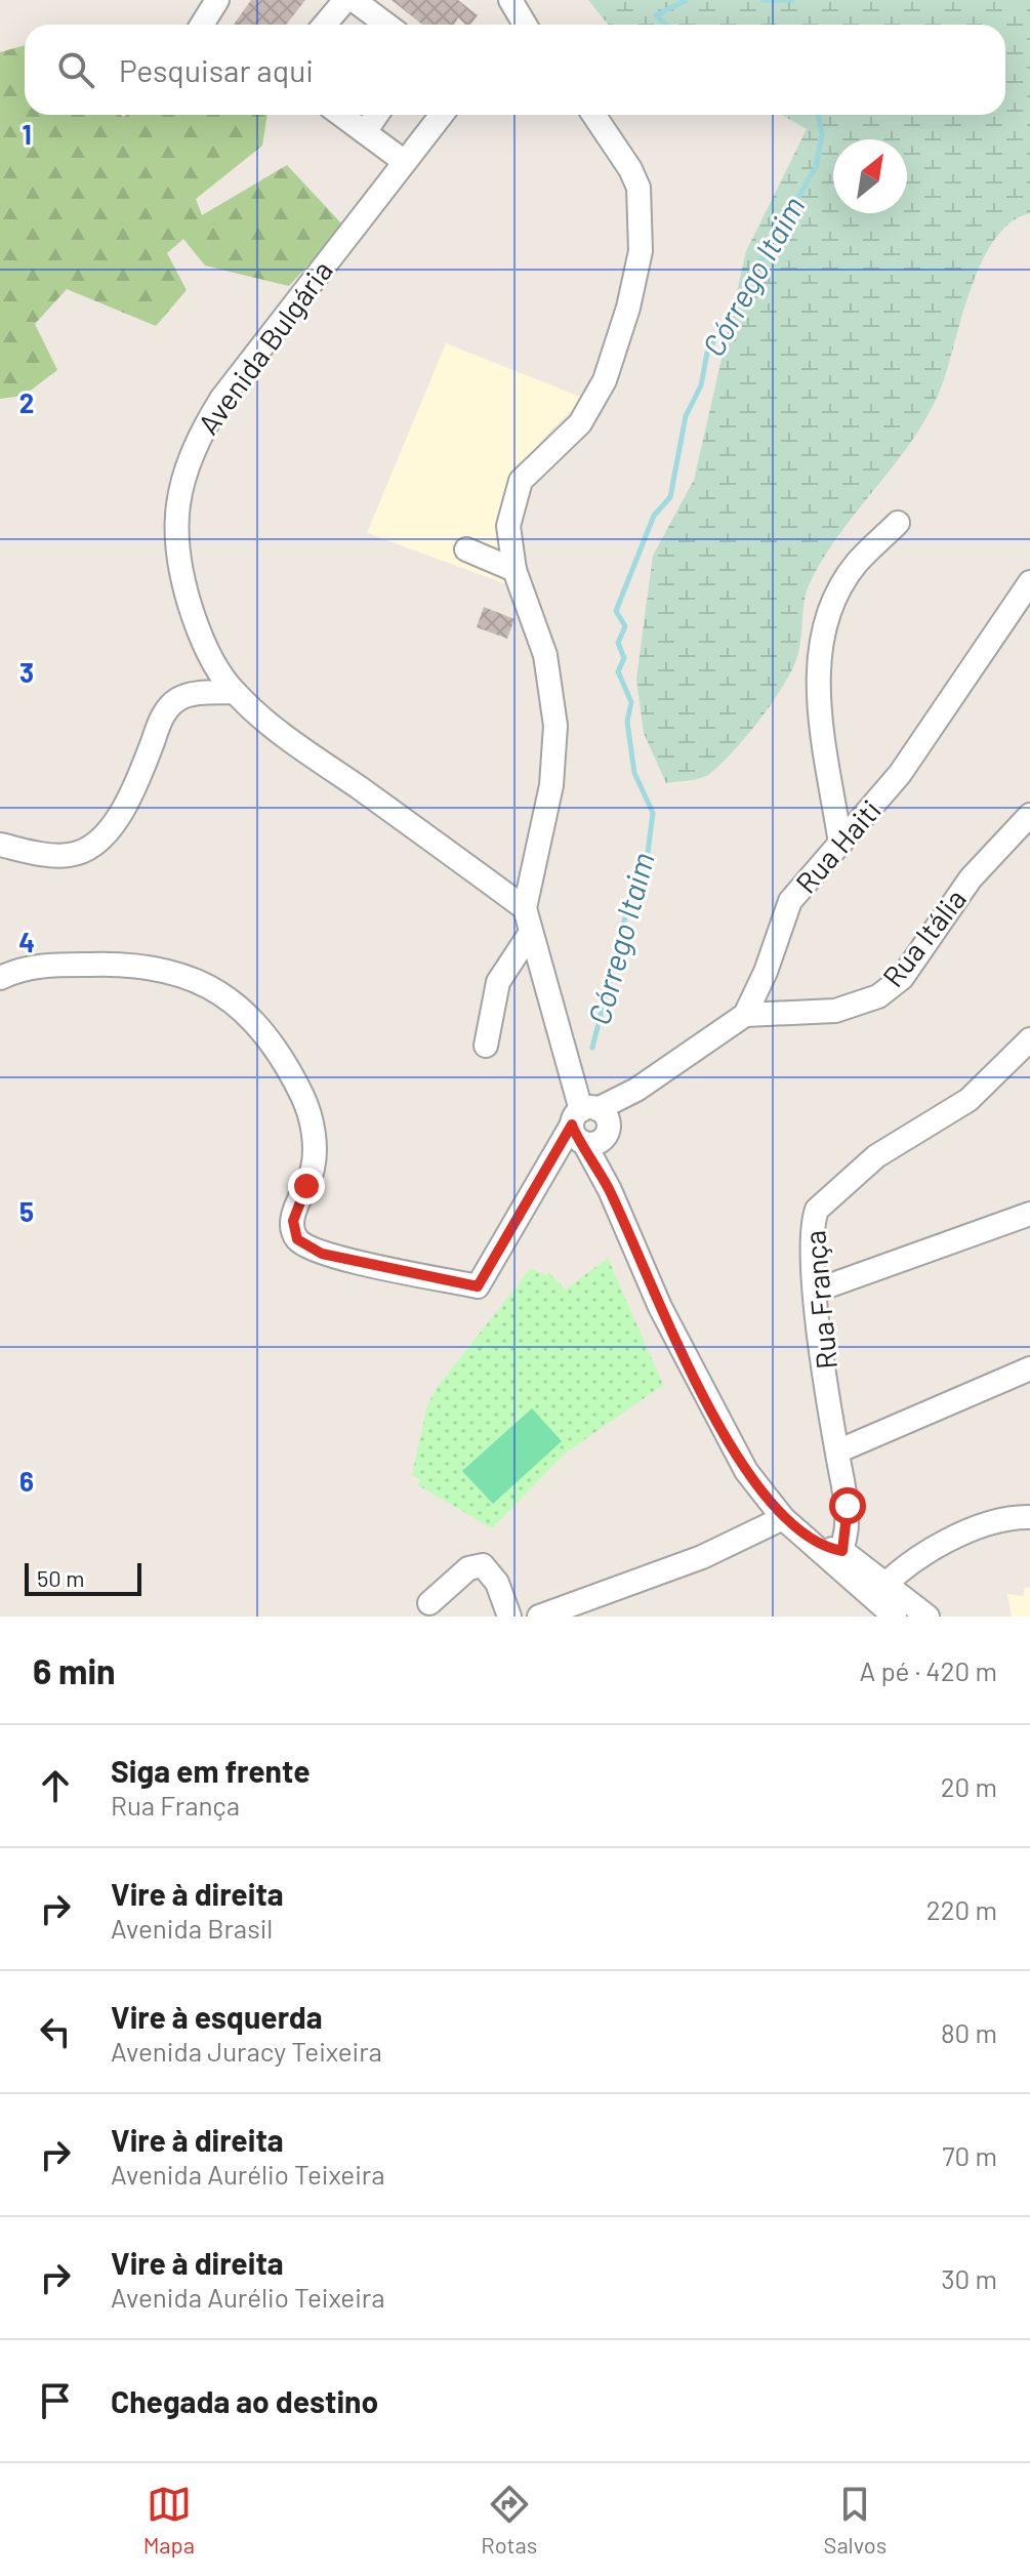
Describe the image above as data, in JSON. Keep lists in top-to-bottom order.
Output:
{
  "streets": {
    "street": [
      "Avenida Bulgária",
      "Rua Haiti",
      "Rua Itália",
      "Rua França"
    ]
  },
  "crossings": [
    ["Rua Haiti", "Rua Itália"]
  ],
  "water": ["Córrego Itaim"],
  "scale_bar": "50 m",
  "north": "top right",
  "page": {
    "search": "Pesquisar aqui",
    "scale": "50 m",
    "heading": ["6 min", "A pé · 420 m"],
    "list": [
      ["Siga em frente", "Rua França", "20 m"],
      ["Vire à direita", "Avenida Brasil", "220 m"],
      ["Vire à esquerda", "Avenida Juracy Teixeira", "80 m"],
      ["Vire à direita", "Avenida Aurélio Teixeira", "70 m"],
      ["Vire à direita", "Avenida Aurélio Teixeira", "30 m"],
      "Chegada ao destino"
    ],
    "nav": ["Mapa", "Rotas", "Salvos"]
  },
  "grid": {
    "rows": [
      "1",
      "2",
      "3",
      "4",
      "5",
      "6"
    ]
  }
}
